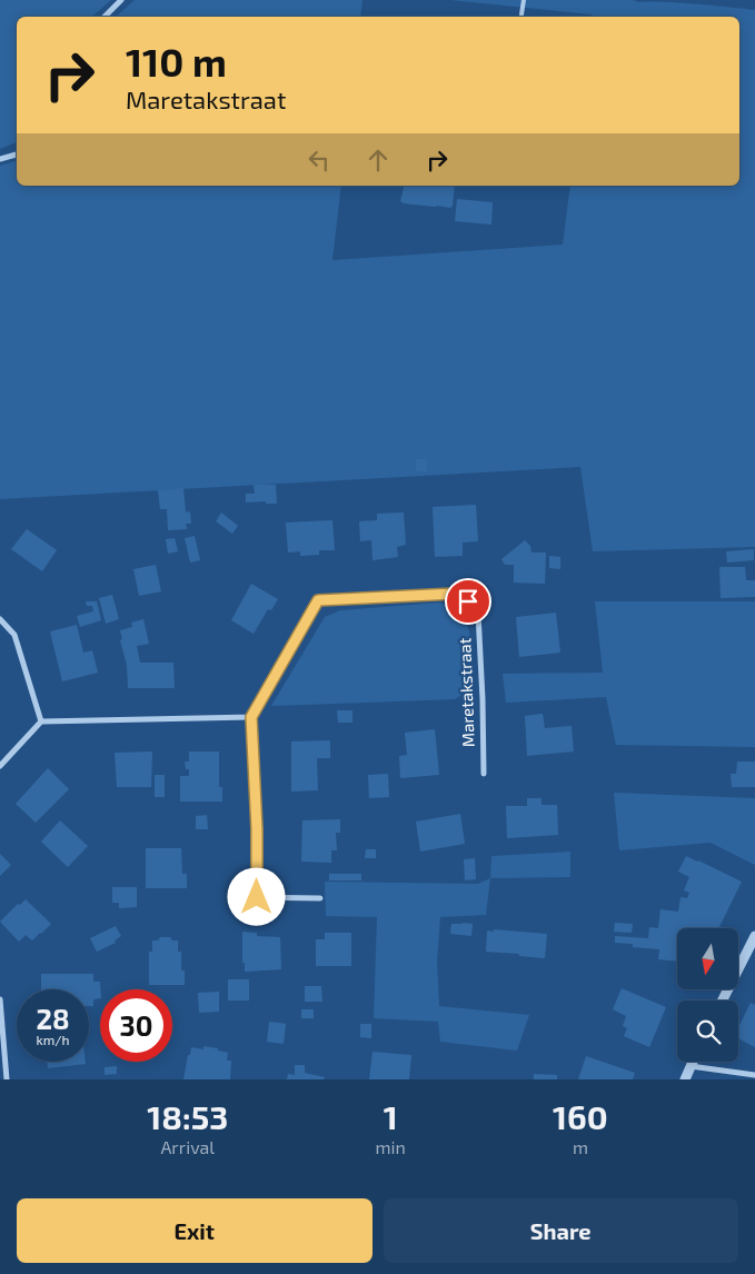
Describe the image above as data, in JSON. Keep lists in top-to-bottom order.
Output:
{
  "streets": {
    "street": ["Maretakstraat"]
  },
  "north": "bottom",
  "page": {
    "turn": ["110 m", "Maretakstraat"],
    "speed": "28 km/h",
    "limit": "30",
    "eta": [
      "18:53",
      "Arrival",
      "1",
      "min",
      "160",
      "m"
    ],
    "buttons": ["Exit", "Share"]
  }
}
